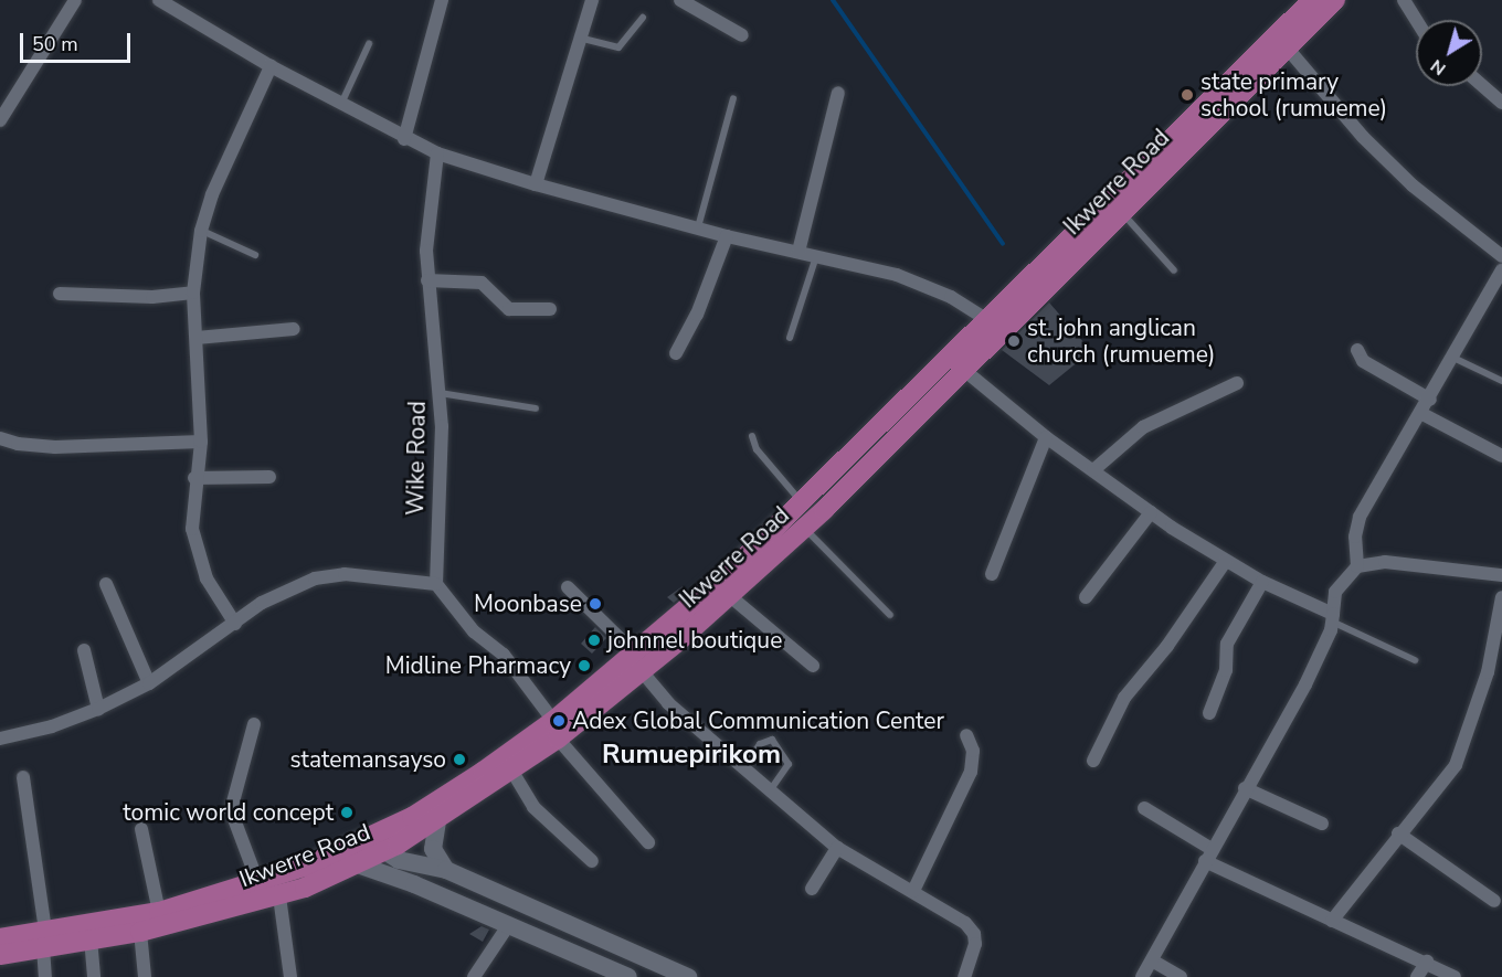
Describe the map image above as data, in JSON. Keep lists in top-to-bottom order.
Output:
{
  "streets": {
    "main road": ["Ikwerre Road"],
    "street": ["Wike Road"]
  },
  "districts": ["Rumuepirikom"],
  "places": [
    "state primary school (rumueme)",
    "st. john anglican church (rumueme)",
    "Moonbase",
    "johnnel boutique",
    "Midline Pharmacy",
    "Adex Global Communication Center",
    "statemansayso",
    "tomic world concept"
  ],
  "scale_bar": "50 m",
  "north": "bottom left"
}
